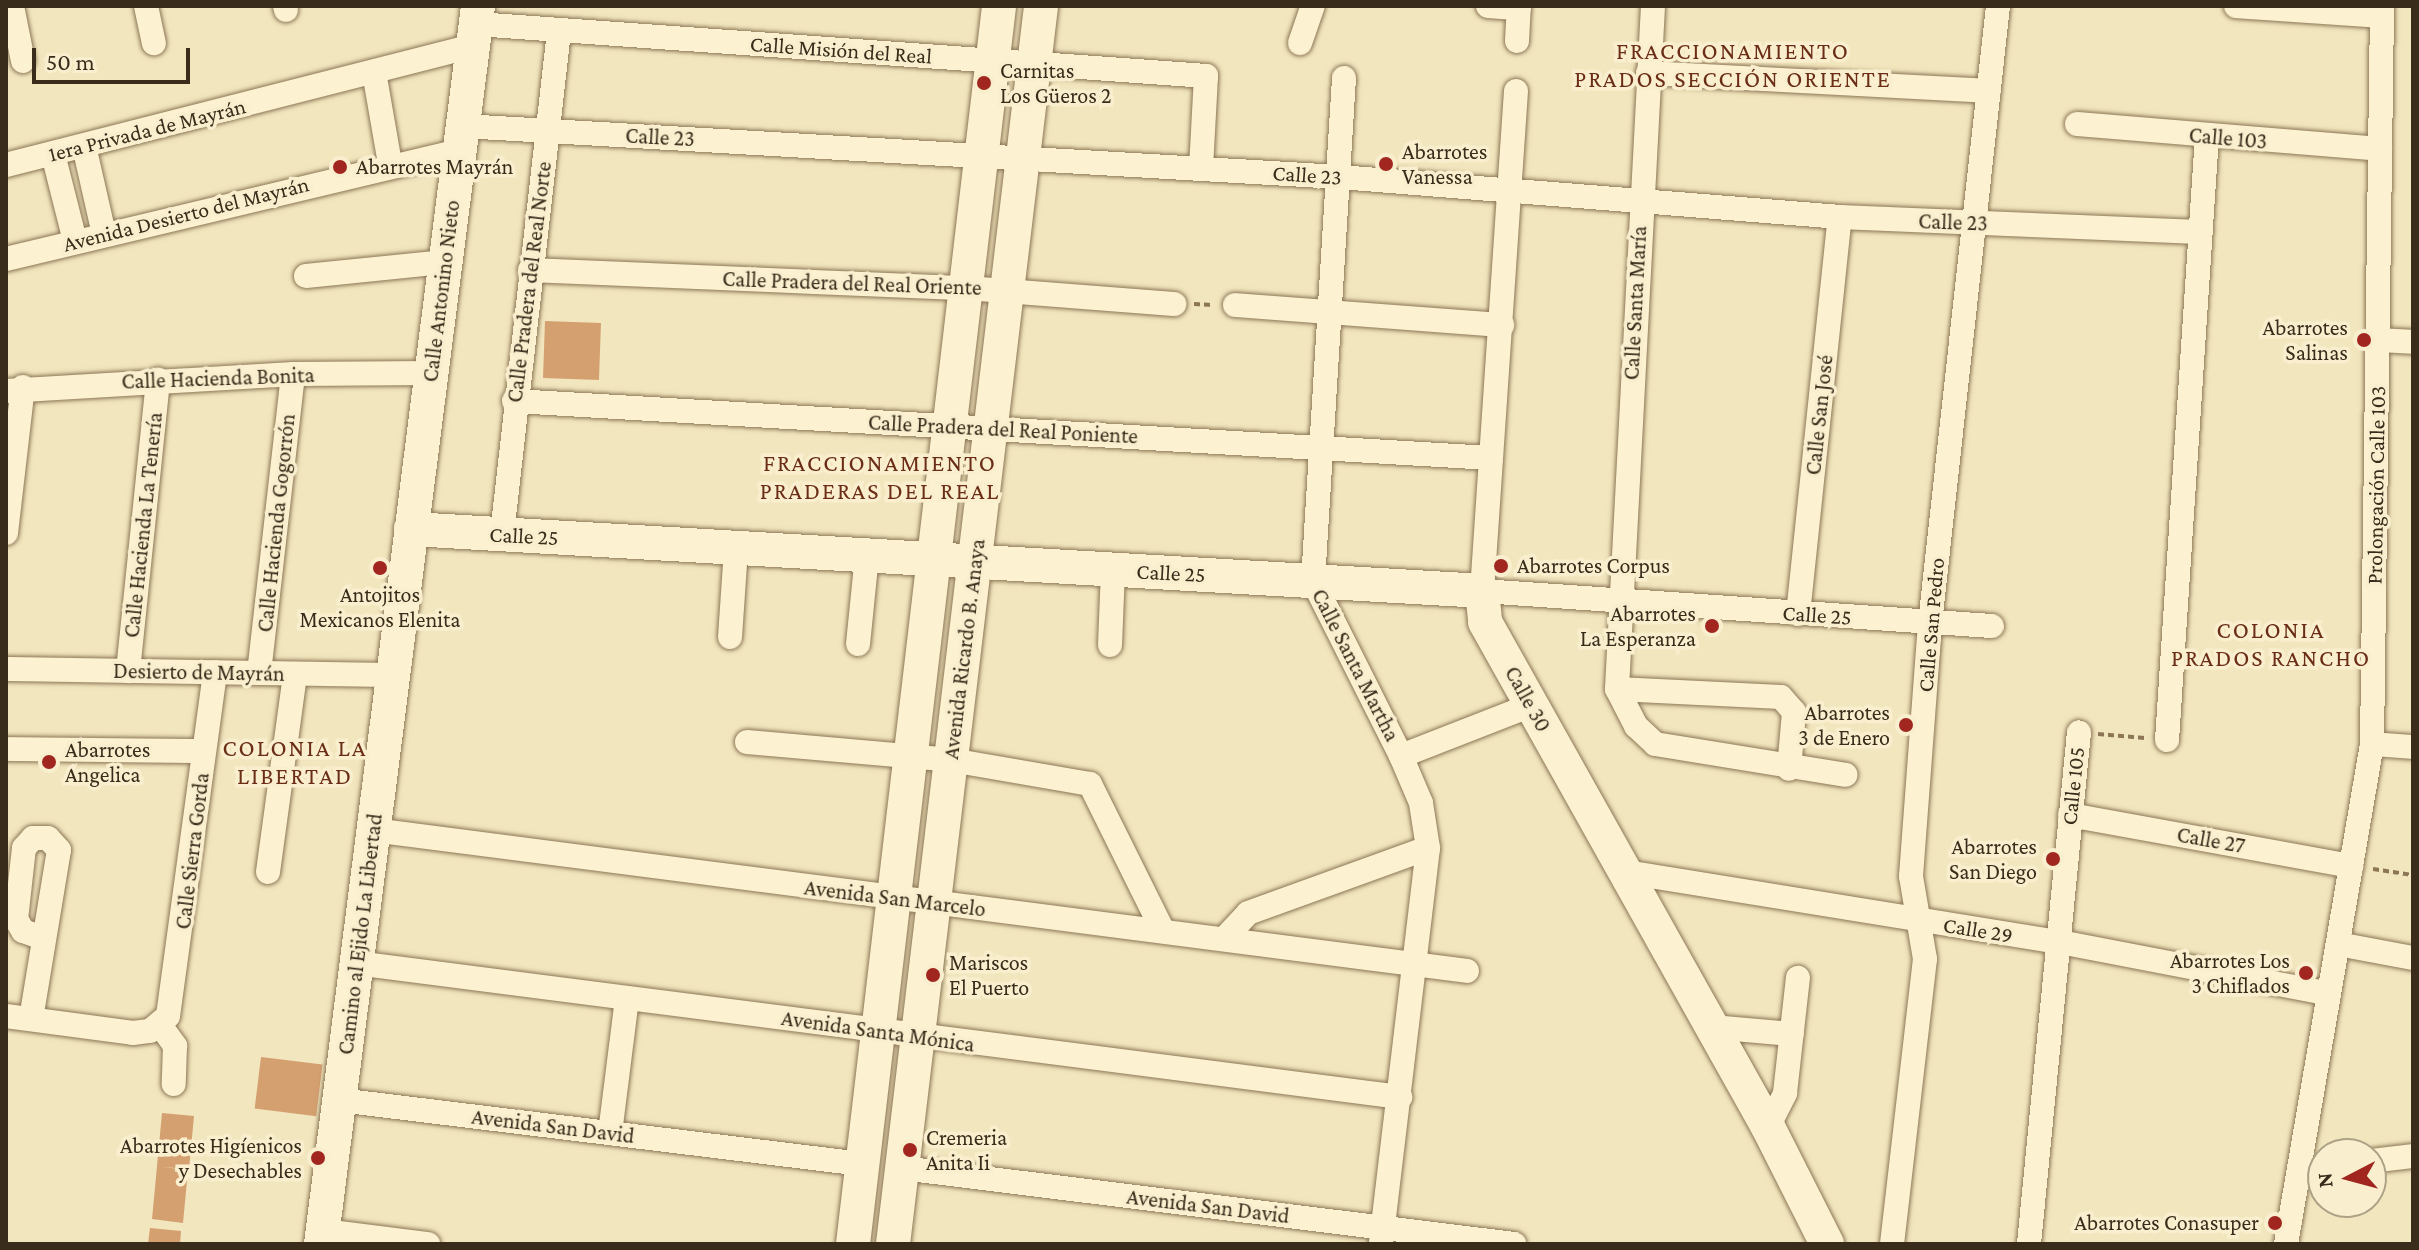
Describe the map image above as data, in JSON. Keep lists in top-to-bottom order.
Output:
{
  "streets": {
    "street": [
      "Calle Misión del Real",
      "1era Privada de Mayrán",
      "Calle 23",
      "Calle 103",
      "Avenida Desierto del Mayrán",
      "Calle Pradera del Real Norte",
      "Calle Pradera del Real Oriente",
      "Calle Antonino Nieto",
      "Calle Santa María",
      "Calle Hacienda Bonita",
      "Calle San José",
      "Calle Pradera del Real Poniente",
      "Prolongación Calle 103",
      "Calle Hacienda Gogorrón",
      "Calle Hacienda La Tenería",
      "Calle 25",
      "Calle San Pedro",
      "Avenida Ricardo B. Anaya",
      "Calle Santa Martha",
      "Desierto de Mayrán",
      "Calle 30",
      "Calle 105",
      "Calle 27",
      "Calle Sierra Gorda",
      "Avenida San Marcelo",
      "Calle 29",
      "Camino al Ejido La Libertad",
      "Avenida Santa Mónica",
      "Avenida San David"
    ]
  },
  "crossings": [
    ["Calle Misión del Real", "1era Privada de Mayrán"],
    ["Calle Misión del Real", "Calle 23"],
    ["Calle Misión del Real", "Calle Pradera del Real Norte"],
    ["Calle Misión del Real", "Calle Antonino Nieto"],
    ["Calle Misión del Real", "Avenida Ricardo B. Anaya"],
    ["1era Privada de Mayrán", "Calle Antonino Nieto"],
    ["Calle 23", "Avenida Desierto del Mayrán"],
    ["Calle 23", "Calle Pradera del Real Norte"],
    ["Calle 23", "Calle Antonino Nieto"],
    ["Calle 23", "Calle Santa María"],
    ["Calle 23", "Calle San José"],
    ["Calle 23", "Calle San Pedro"],
    ["Calle 23", "Avenida Ricardo B. Anaya"],
    ["Calle 23", "Calle Santa Martha"],
    ["Calle 23", "Calle 30"],
    ["Calle 103", "Prolongación Calle 103"],
    ["Avenida Desierto del Mayrán", "Calle Antonino Nieto"],
    ["Calle Pradera del Real Norte", "Calle Pradera del Real Oriente"],
    ["Calle Pradera del Real Norte", "Calle Pradera del Real Poniente"],
    ["Calle Pradera del Real Norte", "Calle 25"],
    ["Calle Pradera del Real Oriente", "Avenida Ricardo B. Anaya"],
    ["Calle Antonino Nieto", "Calle Hacienda Bonita"],
    ["Calle Antonino Nieto", "Calle 25"],
    ["Calle Antonino Nieto", "Camino al Ejido La Libertad"],
    ["Calle Santa María", "Calle 25"],
    ["Calle Hacienda Bonita", "Calle Hacienda Gogorrón"],
    ["Calle Hacienda Bonita", "Calle Hacienda La Tenería"],
    ["Calle San José", "Calle 25"],
    ["Calle Pradera del Real Poniente", "Avenida Ricardo B. Anaya"],
    ["Calle Pradera del Real Poniente", "Calle Santa Martha"],
    ["Calle Pradera del Real Poniente", "Calle 30"],
    ["Prolongación Calle 103", "Calle 27"],
    ["Prolongación Calle 103", "Calle 29"],
    ["Calle Hacienda Gogorrón", "Desierto de Mayrán"],
    ["Calle Hacienda La Tenería", "Desierto de Mayrán"],
    ["Calle 25", "Calle San Pedro"],
    ["Calle 25", "Avenida Ricardo B. Anaya"],
    ["Calle 25", "Calle Santa Martha"],
    ["Calle 25", "Calle 30"],
    ["Calle 25", "Camino al Ejido La Libertad"],
    ["Calle San Pedro", "Calle 29"],
    ["Avenida Ricardo B. Anaya", "Avenida San Marcelo"],
    ["Avenida Ricardo B. Anaya", "Avenida Santa Mónica"],
    ["Avenida Ricardo B. Anaya", "Avenida San David"],
    ["Calle Santa Martha", "Avenida San Marcelo"],
    ["Calle Santa Martha", "Avenida Santa Mónica"],
    ["Calle Santa Martha", "Avenida San David"],
    ["Desierto de Mayrán", "Calle Sierra Gorda"],
    ["Desierto de Mayrán", "Camino al Ejido La Libertad"],
    ["Calle 30", "Calle 29"],
    ["Calle 105", "Calle 27"],
    ["Calle 105", "Calle 29"],
    ["Avenida San Marcelo", "Camino al Ejido La Libertad"],
    ["Camino al Ejido La Libertad", "Avenida Santa Mónica"],
    ["Camino al Ejido La Libertad", "Avenida San David"]
  ],
  "districts": [
    "FRACCIONAMIENTO PRADOS SECCIÓN ORIENTE",
    "FRACCIONAMIENTO PRADERAS DEL REAL",
    "COLONIA PRADOS RANCHO",
    "COLONIA LA LIBERTAD"
  ],
  "places": [
    "Carnitas Los Güeros 2",
    "Abarrotes Vanessa",
    "Abarrotes Mayrán",
    "Abarrotes Salinas",
    "Abarrotes Corpus",
    "Antojitos Mexicanos Elenita",
    "Abarrotes La Esperanza",
    "Abarrotes 3 de Enero",
    "Abarrotes Angelica",
    "Abarrotes San Diego",
    "Abarrotes Los 3 Chiflados",
    "Mariscos El Puerto",
    "Cremeria Anita Ii",
    "Abarrotes Higíenicos y Desechables",
    "Abarrotes Conasuper"
  ],
  "scale_bar": "50 m",
  "north": "left"
}
